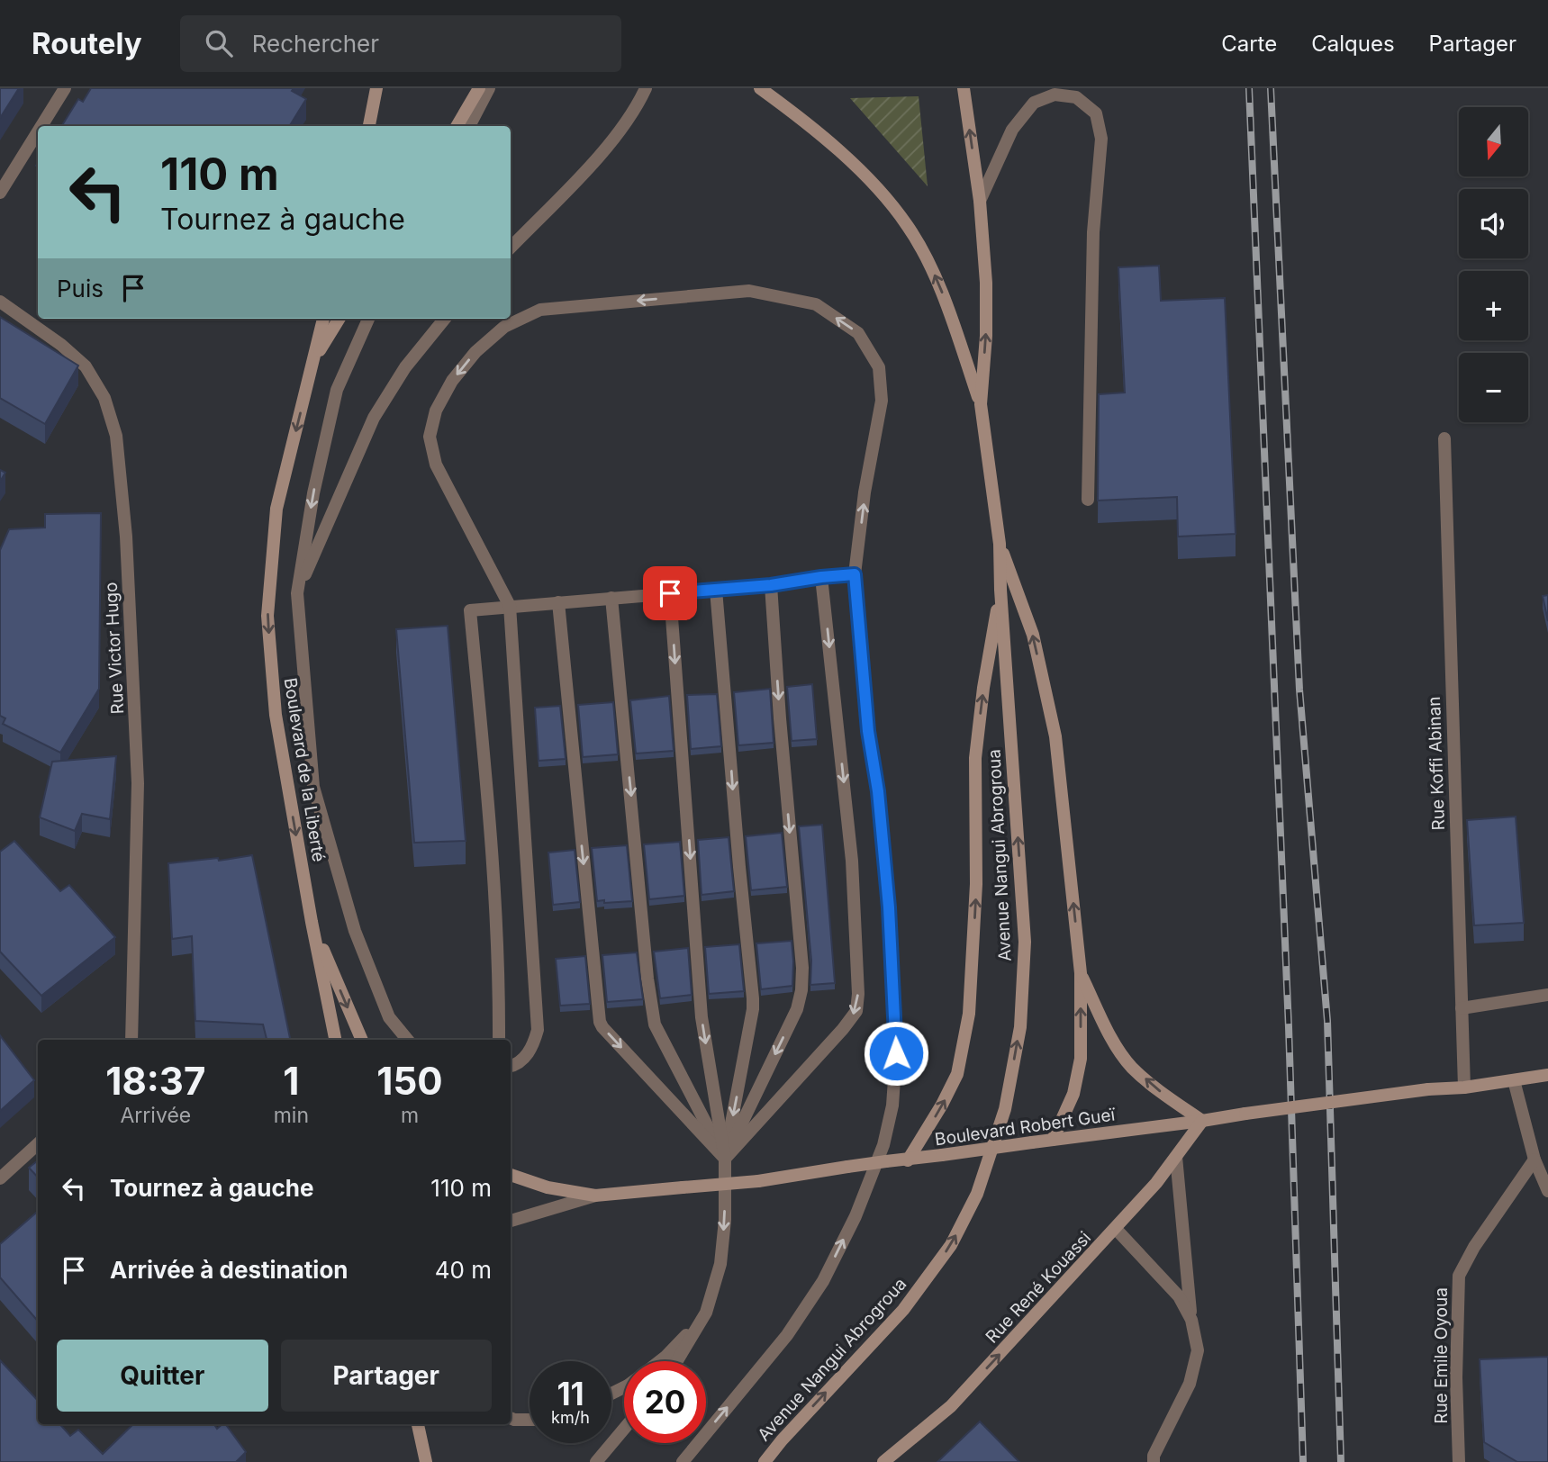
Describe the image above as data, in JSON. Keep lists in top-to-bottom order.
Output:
{
  "streets": {
    "main road": [
      "Boulevard de la Liberté",
      "Avenue Nangui Abrogroua",
      "Boulevard Robert Gueï",
      "Rue René Kouassi"
    ],
    "street": ["Rue Victor Hugo", "Rue Koffi Abinan", "Rue Emile Oyoua"]
  },
  "crossings": [
    ["Rue Koffi Abinan", "Boulevard Robert Gueï"],
    ["Boulevard Robert Gueï", "Rue René Kouassi"]
  ],
  "one_way": ["Boulevard de la Liberté", "Rue René Kouassi"],
  "north": "bottom",
  "page": {
    "header": "Routely",
    "search": "Rechercher",
    "nav": ["Carte", "Calques", "Partager"],
    "map_buttons": ["+", "−"],
    "turn": ["110 m", "Tournez à gauche"],
    "then": "Puis",
    "eta": [
      "18:37",
      "Arrivée",
      "1",
      "min",
      "150",
      "m"
    ],
    "list": [
      {
        "name": "Tournez à gauche",
        "value": "110 m"
      },
      {
        "name": "Arrivée à destination",
        "value": "40 m"
      }
    ],
    "buttons": ["Quitter", "Partager"],
    "speed": "11 km/h",
    "limit": "20"
  }
}
